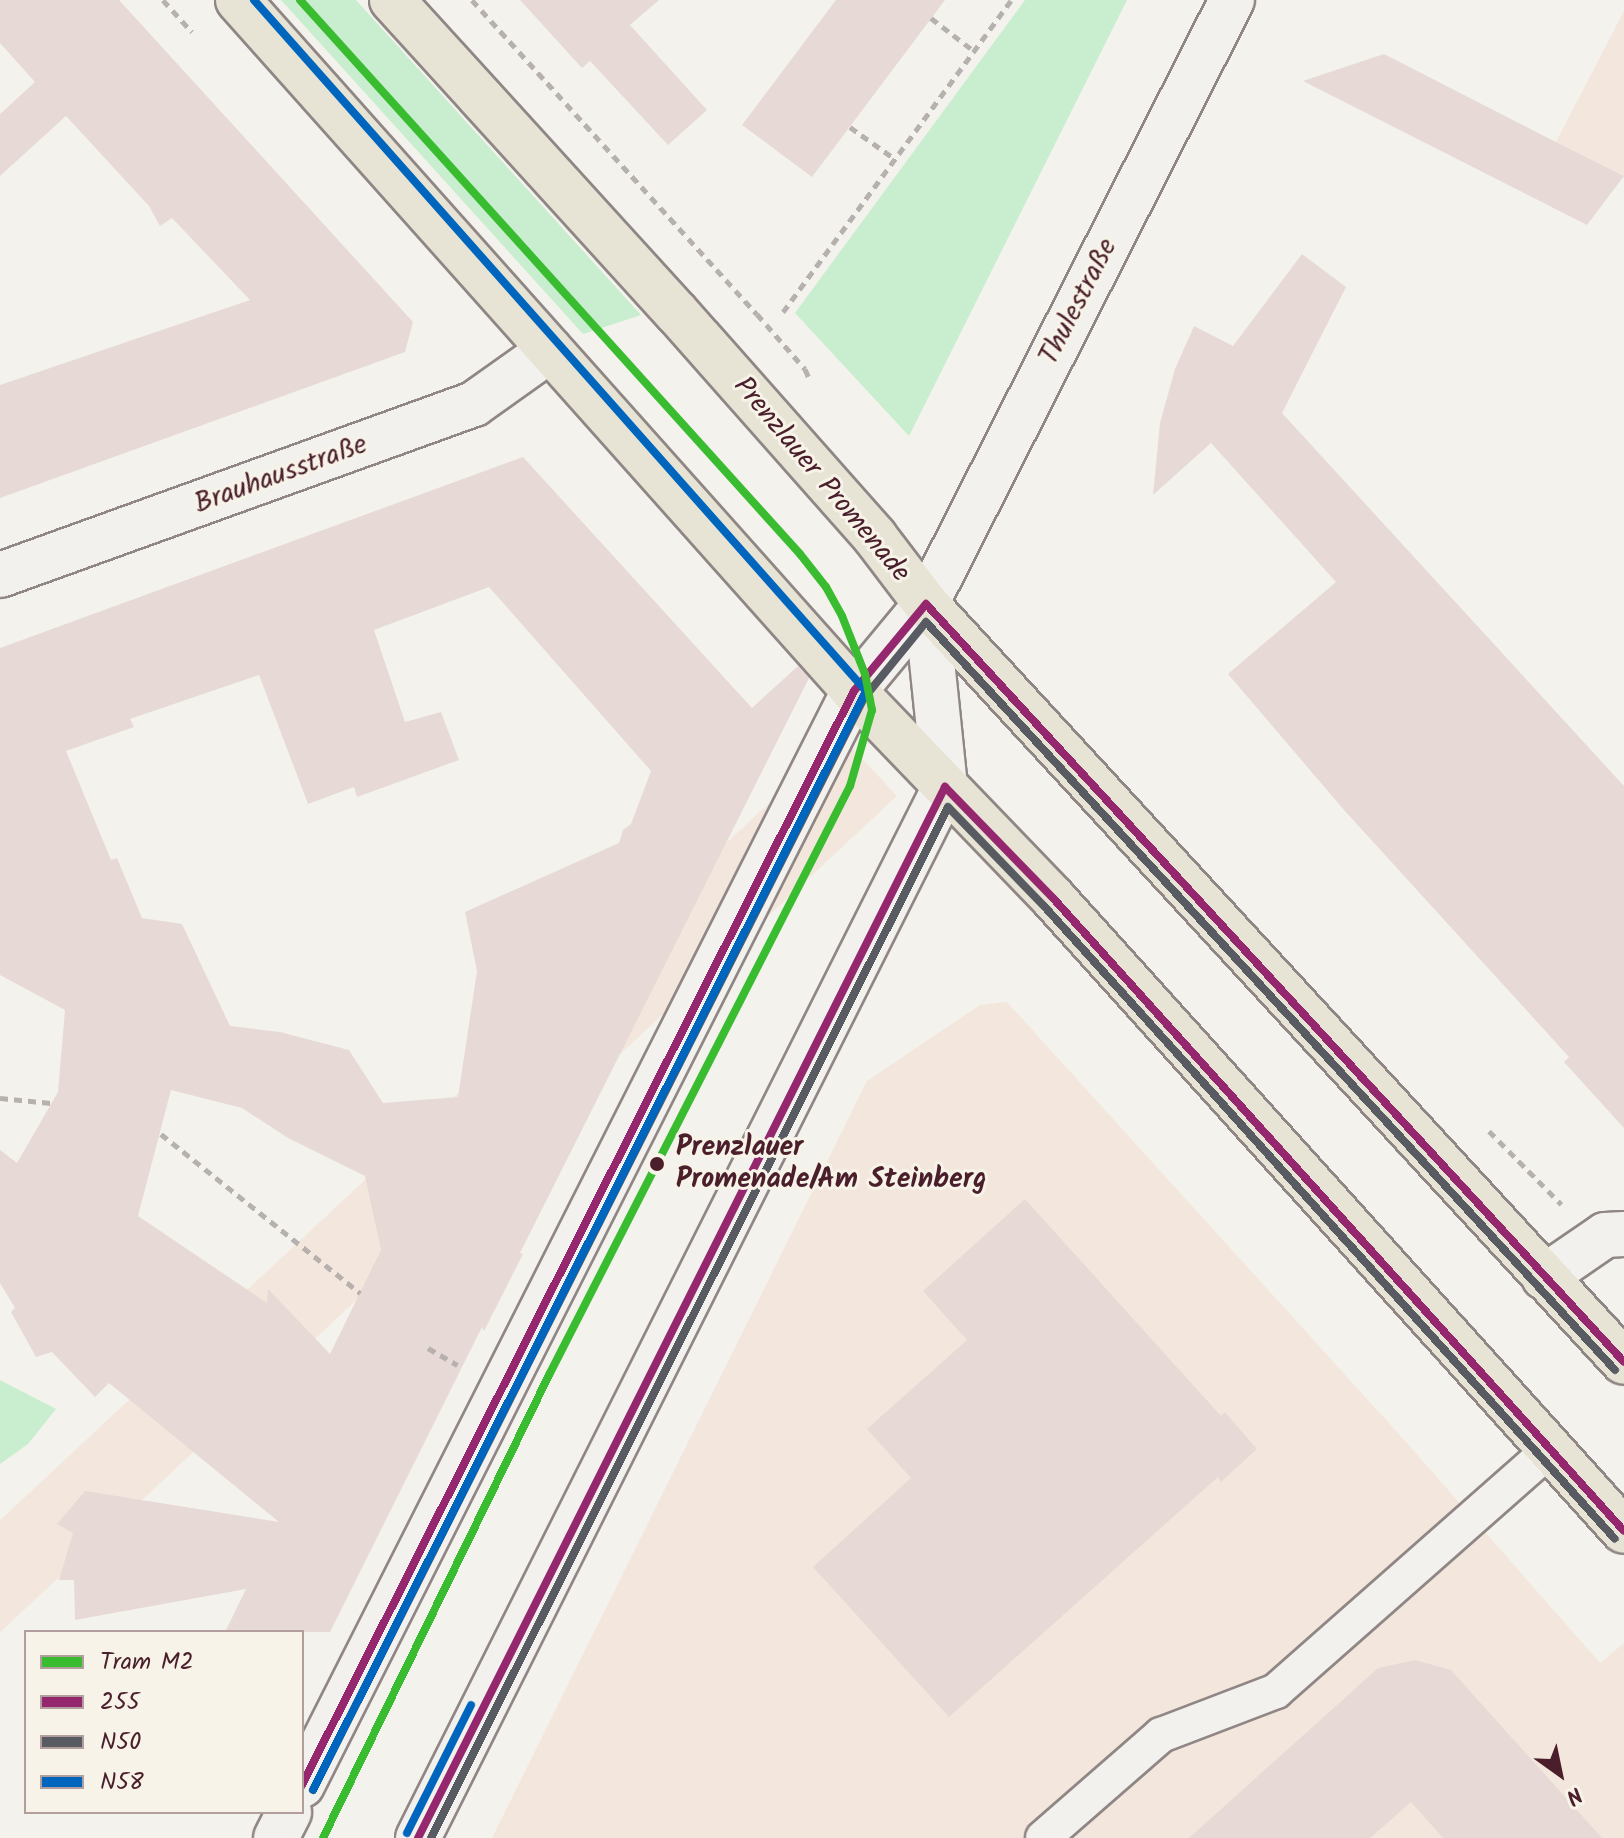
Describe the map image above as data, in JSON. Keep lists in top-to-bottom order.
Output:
{
  "streets": {
    "main road": ["Thulestraße", "Brauhausstraße", "Prenzlauer Promenade"]
  },
  "crossings": [
    ["Thulestraße", "Prenzlauer Promenade"]
  ],
  "places": ["Prenzlauer Promenade/Am Steinberg"],
  "lines": [
    "tram line M2",
    "transit line N58",
    "transit line 255",
    "transit line N50"
  ],
  "legend": [
    "Tram M2",
    "255",
    "N50",
    "N58"
  ],
  "north": "bottom right"
}
